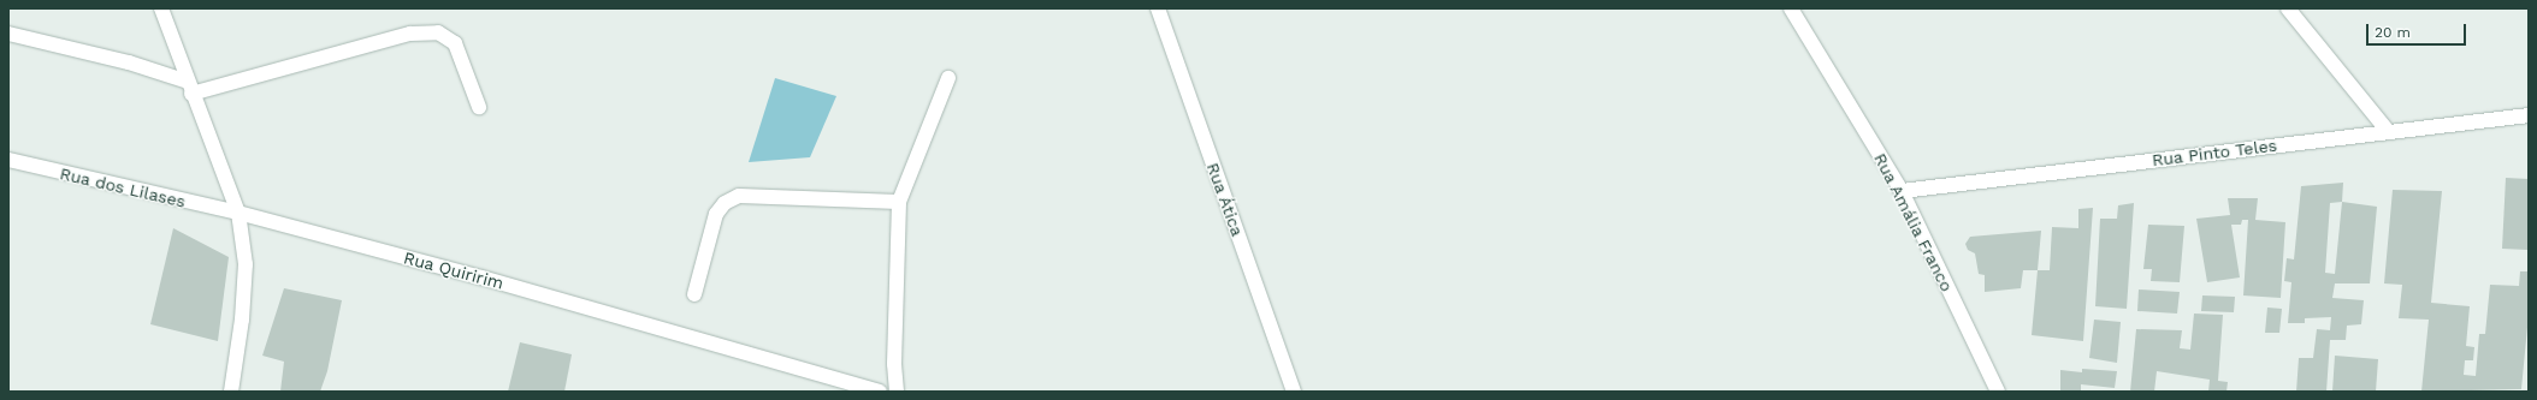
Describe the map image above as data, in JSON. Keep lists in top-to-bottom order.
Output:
{
  "streets": {
    "street": [
      "Rua Pinto Teles",
      "Rua dos Lilases",
      "Rua Ática",
      "Rua Amália Franco",
      "Rua Quiririm"
    ]
  },
  "crossings": [
    ["Rua Pinto Teles", "Rua Amália Franco"],
    ["Rua dos Lilases", "Rua Quiririm"]
  ],
  "scale_bar": "20 m"
}
